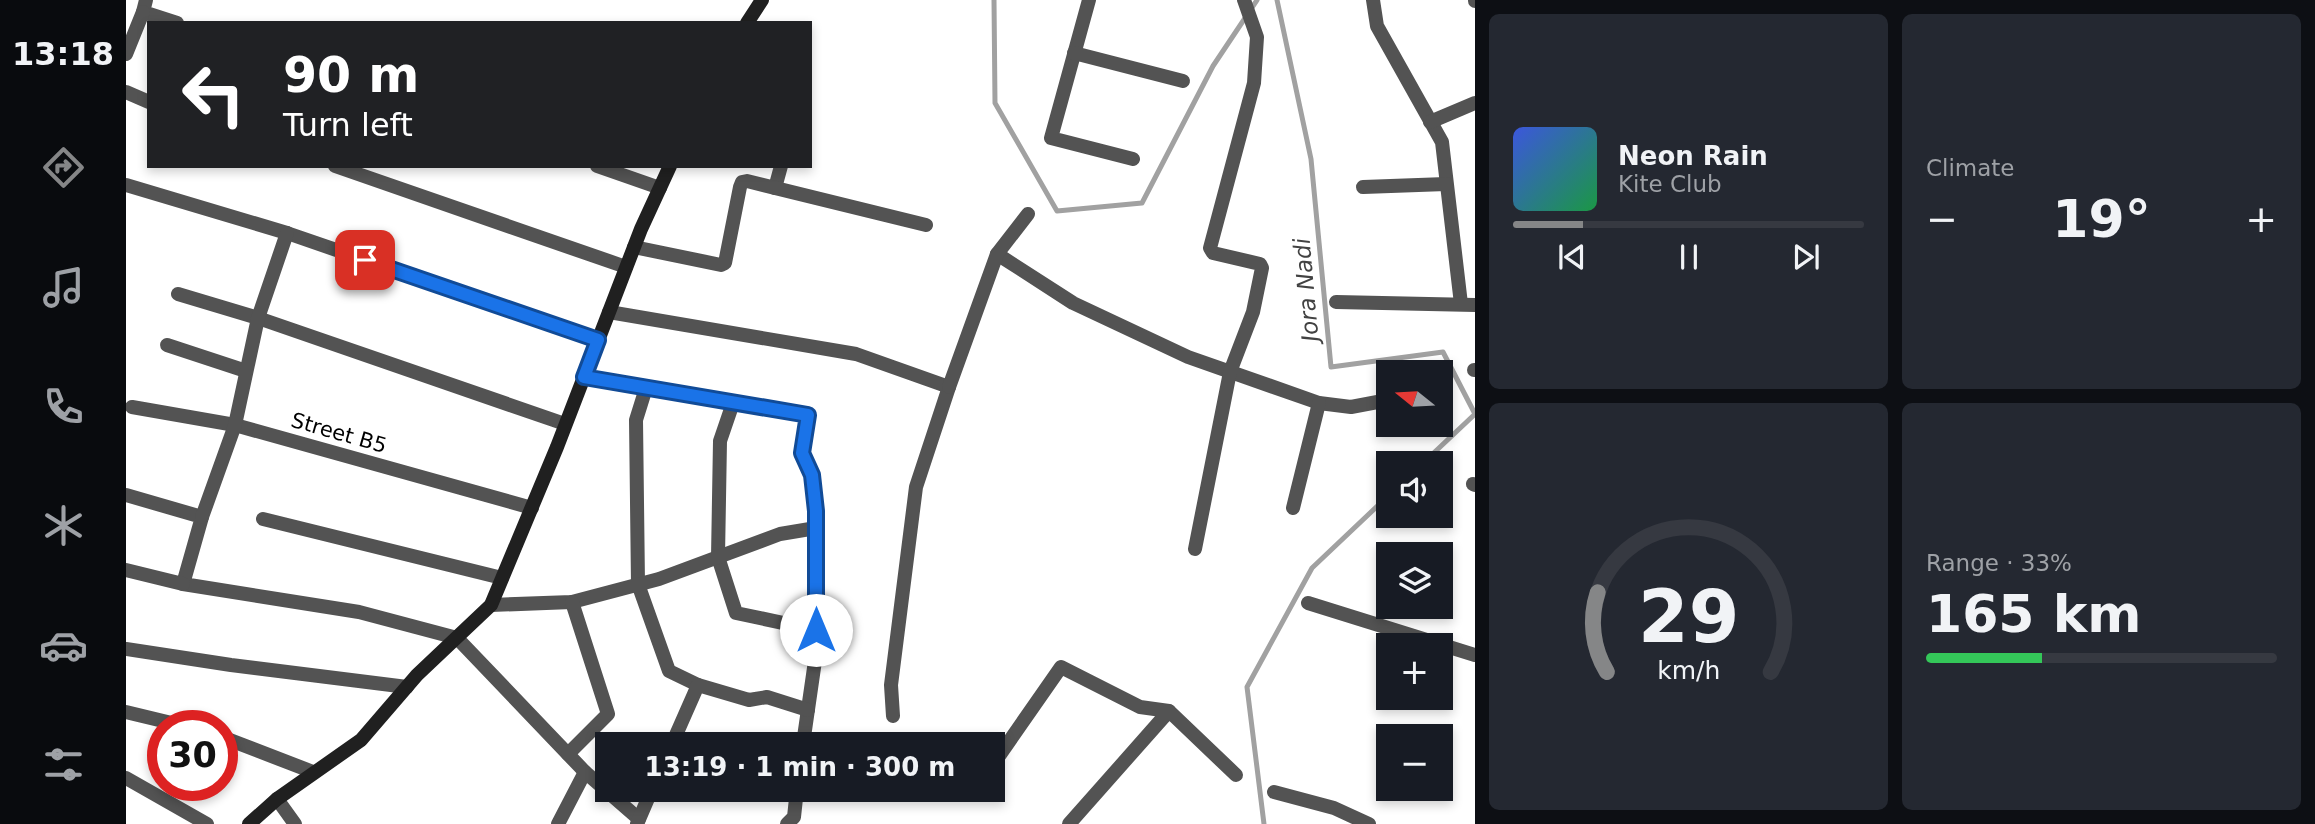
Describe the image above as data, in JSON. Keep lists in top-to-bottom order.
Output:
{
  "streets": {
    "street": ["Street B5"]
  },
  "water": ["Jora Nadi"],
  "north": "left",
  "page": {
    "tabs": "13:18",
    "tile": [
      "Climate",
      ["Range · 33%", "165 km"]
    ],
    "turn": ["90 m", "Turn left"],
    "song": ["Neon Rain", "Kite Club"],
    "heat": ["−", "19°", "+"],
    "map_buttons": ["+", "−"],
    "limit": "30",
    "trip": "13:19 · 1 min · 300 m",
    "gauge": ["29", "km/h"]
  }
}
